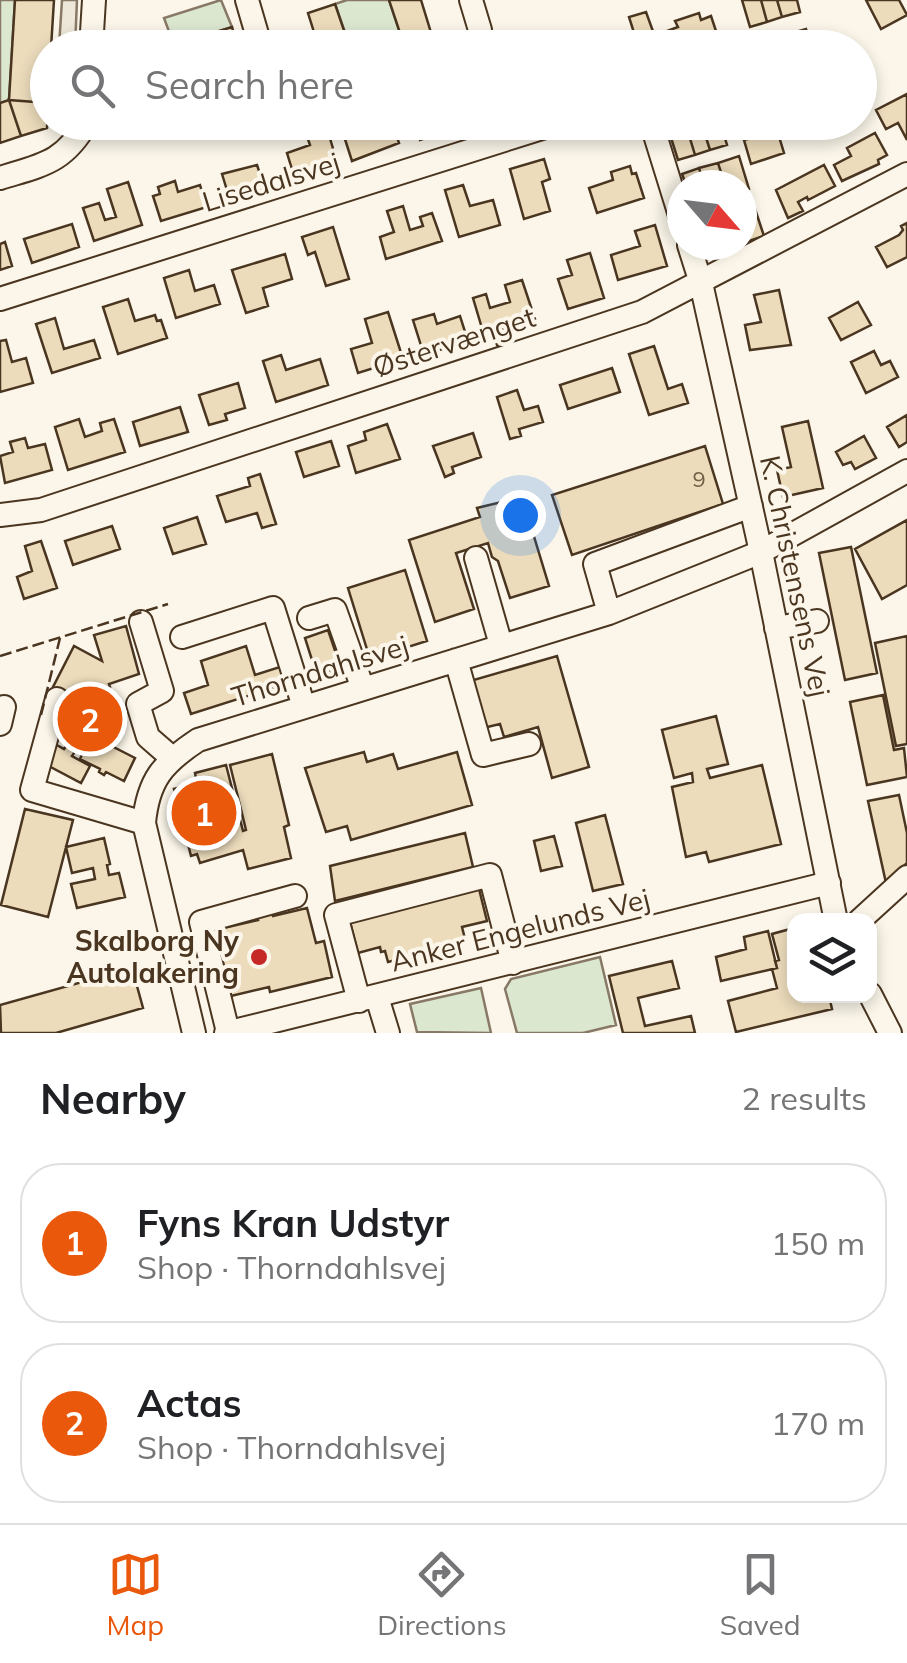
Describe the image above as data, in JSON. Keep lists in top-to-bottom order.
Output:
{
  "streets": {
    "street": [
      "Lisedalsvej",
      "Østervænget",
      "K. Christensens Vej",
      "Thorndahlsvej",
      "Anker Engelunds Vej"
    ]
  },
  "crossings": [
    ["Østervænget", "K. Christensens Vej"],
    ["K. Christensens Vej", "Thorndahlsvej"],
    ["K. Christensens Vej", "Anker Engelunds Vej"]
  ],
  "places": ["Skalborg Ny Autolakering"],
  "house_numbers": ["9"],
  "north": "bottom right",
  "page": {
    "search": "Search here",
    "pins": ["2", "1"],
    "heading": ["Nearby", "2 results"],
    "list": [
      {
        "mark": "1",
        "name": "Fyns Kran Udstyr",
        "note": "Shop · Thorndahlsvej",
        "value": "150 m"
      },
      {
        "mark": "2",
        "name": "Actas",
        "note": "Shop · Thorndahlsvej",
        "value": "170 m"
      }
    ],
    "nav": ["Map", "Directions", "Saved"]
  }
}
